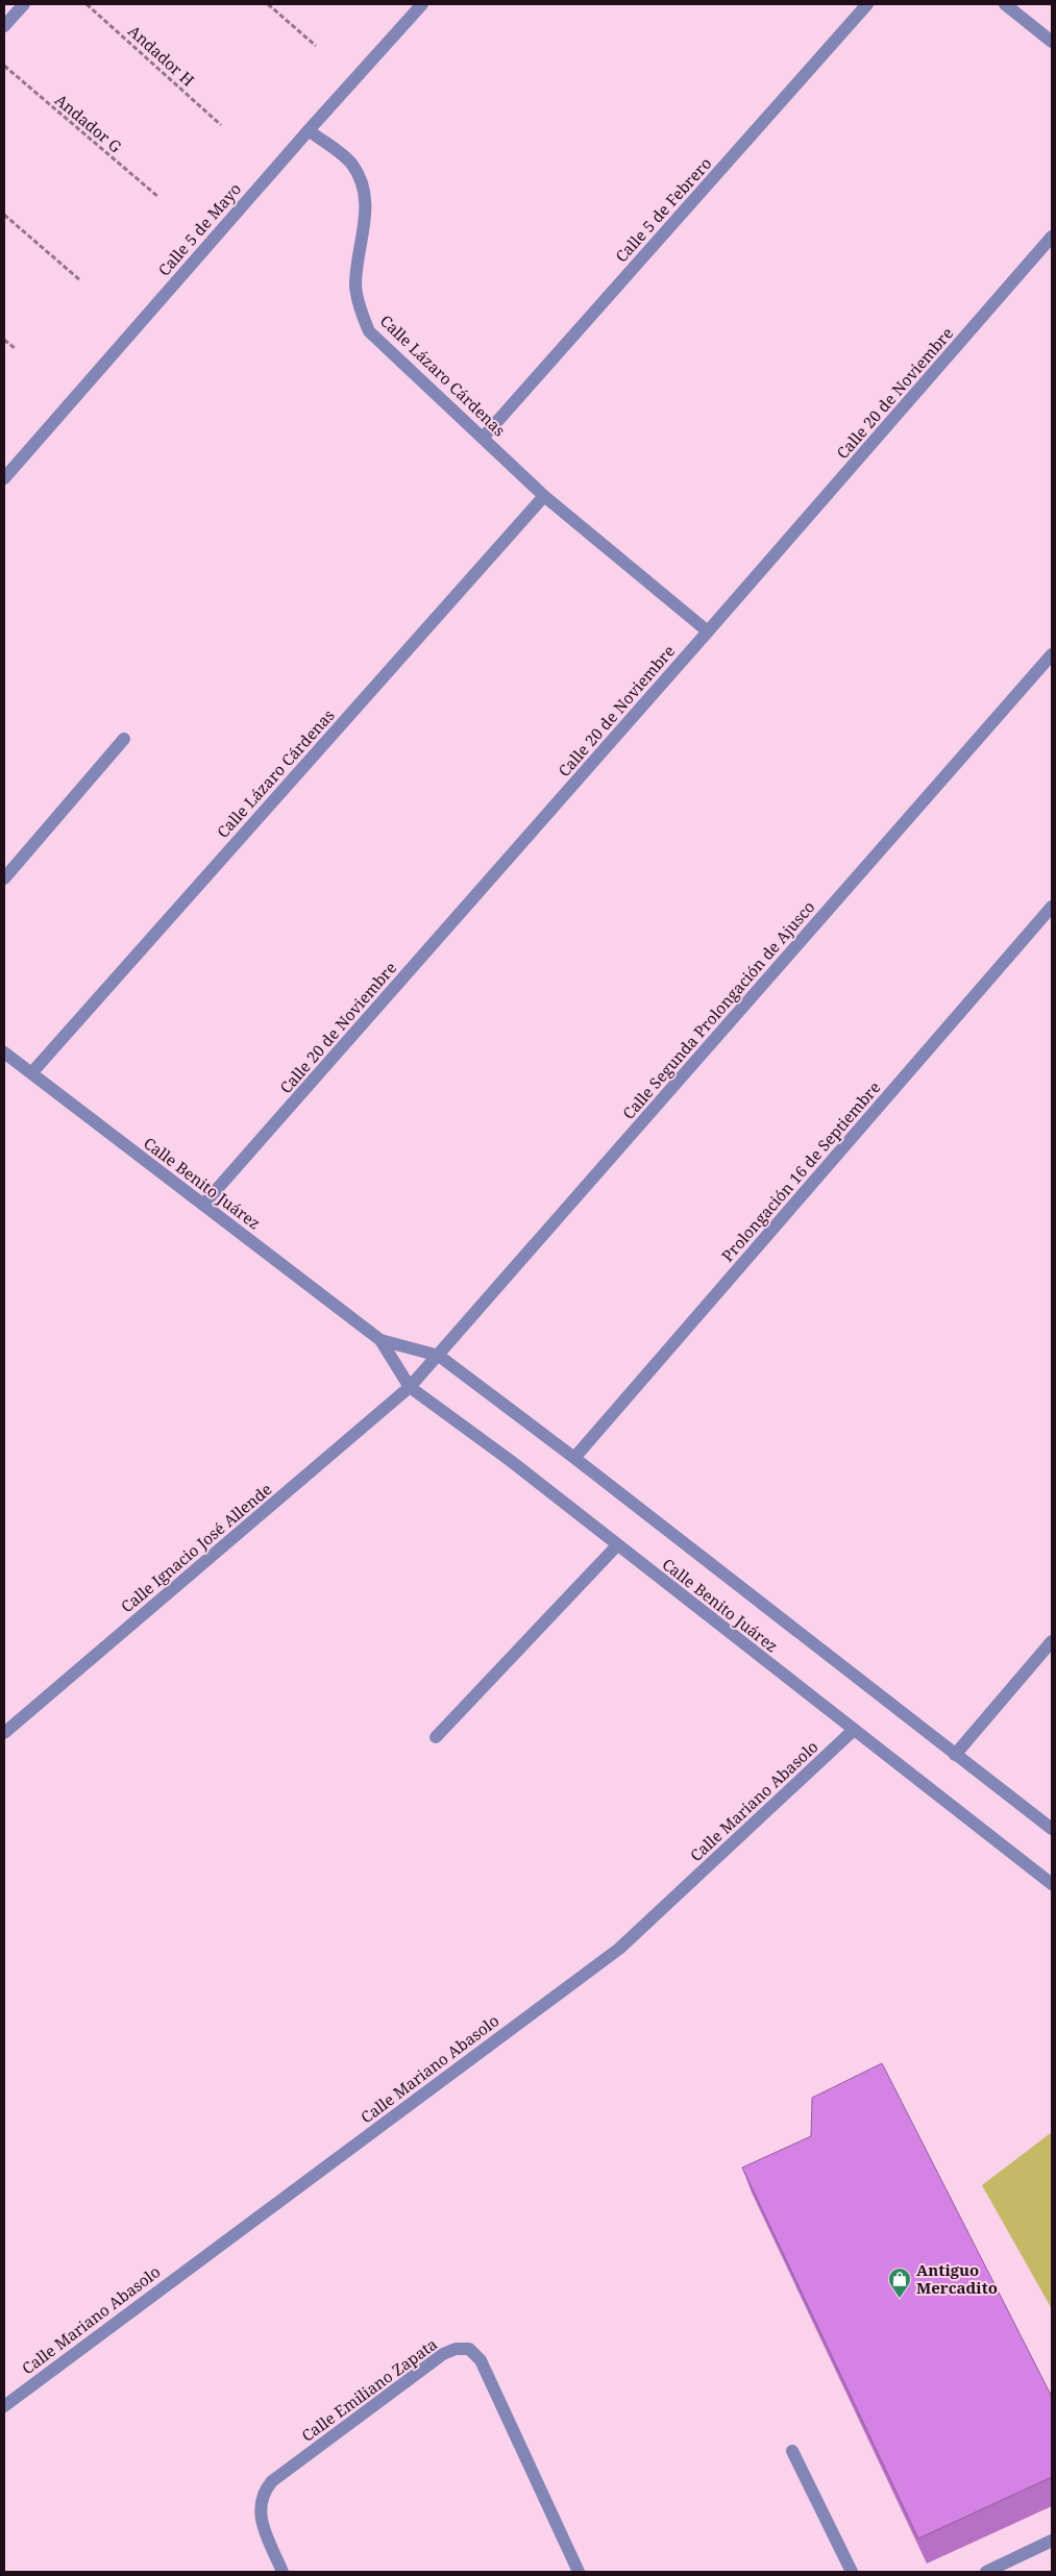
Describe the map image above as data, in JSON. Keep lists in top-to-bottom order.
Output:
{
  "streets": {
    "street": [
      "Calle 5 de Febrero",
      "Calle 5 de Mayo",
      "Calle Lázaro Cárdenas",
      "Calle 20 de Noviembre",
      "Calle Segunda Prolongación de Ajusco",
      "Prolongación 16 de Septiembre",
      "Calle Benito Juárez",
      "Calle Ignacio José Allende",
      "Calle Mariano Abasolo",
      "Calle Emiliano Zapata"
    ],
    "path": ["Andador H", "Andador G"]
  },
  "crossings": [
    ["Calle 5 de Febrero", "Calle Lázaro Cárdenas"],
    ["Calle 5 de Mayo", "Calle Lázaro Cárdenas"],
    ["Calle Lázaro Cárdenas", "Calle 20 de Noviembre"],
    ["Calle Lázaro Cárdenas", "Calle Benito Juárez"],
    ["Calle 20 de Noviembre", "Calle Benito Juárez"],
    ["Calle Segunda Prolongación de Ajusco", "Calle Benito Juárez"],
    ["Calle Segunda Prolongación de Ajusco", "Calle Ignacio José Allende"],
    ["Prolongación 16 de Septiembre", "Calle Benito Juárez"],
    ["Calle Benito Juárez", "Calle Ignacio José Allende"],
    ["Calle Benito Juárez", "Calle Mariano Abasolo"]
  ],
  "places": {
    "shop": ["Antiguo Mercadito"]
  }
}
